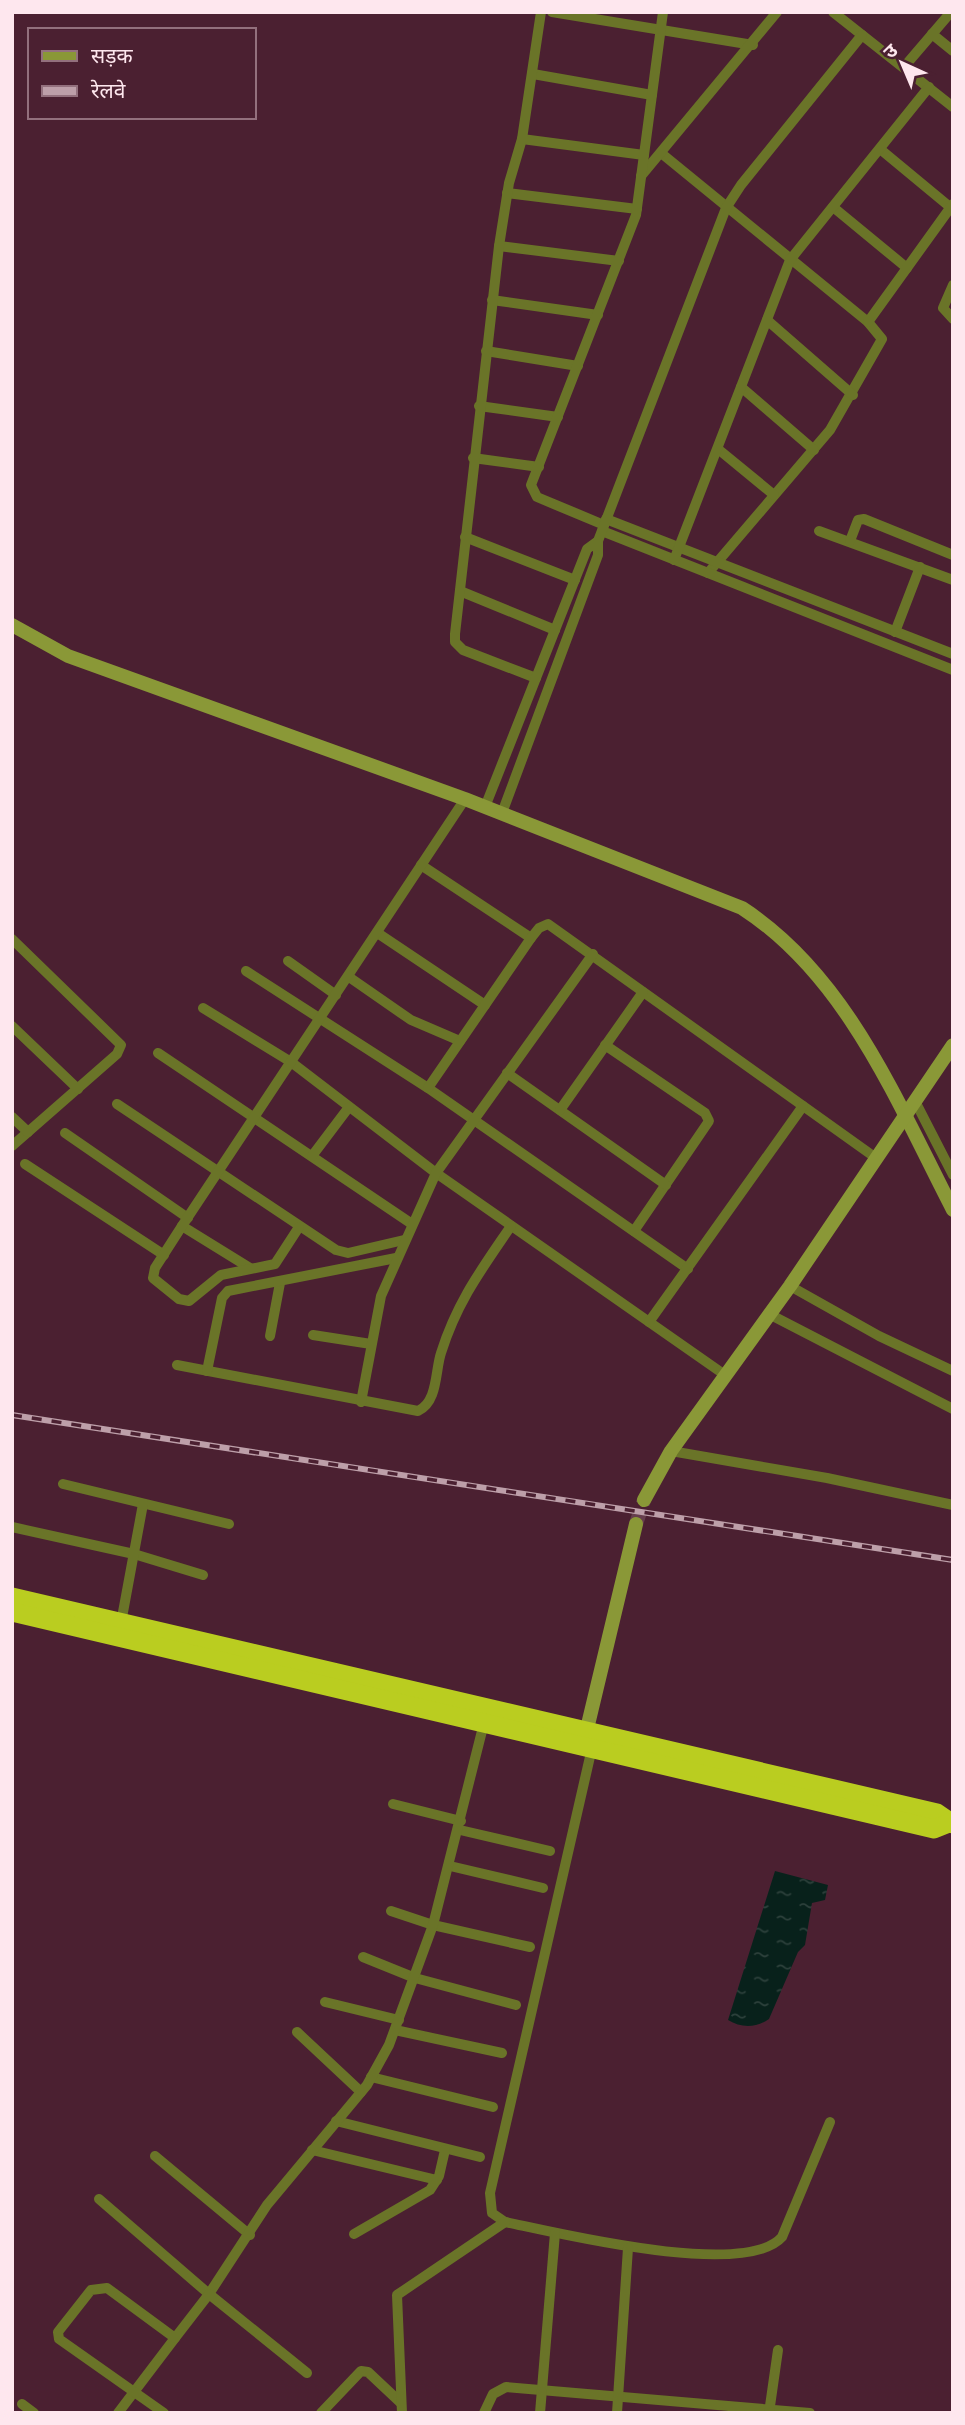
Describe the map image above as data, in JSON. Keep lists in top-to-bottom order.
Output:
{
  "legend": ["सड़क", "रेलवे"],
  "north": "top left"
}
